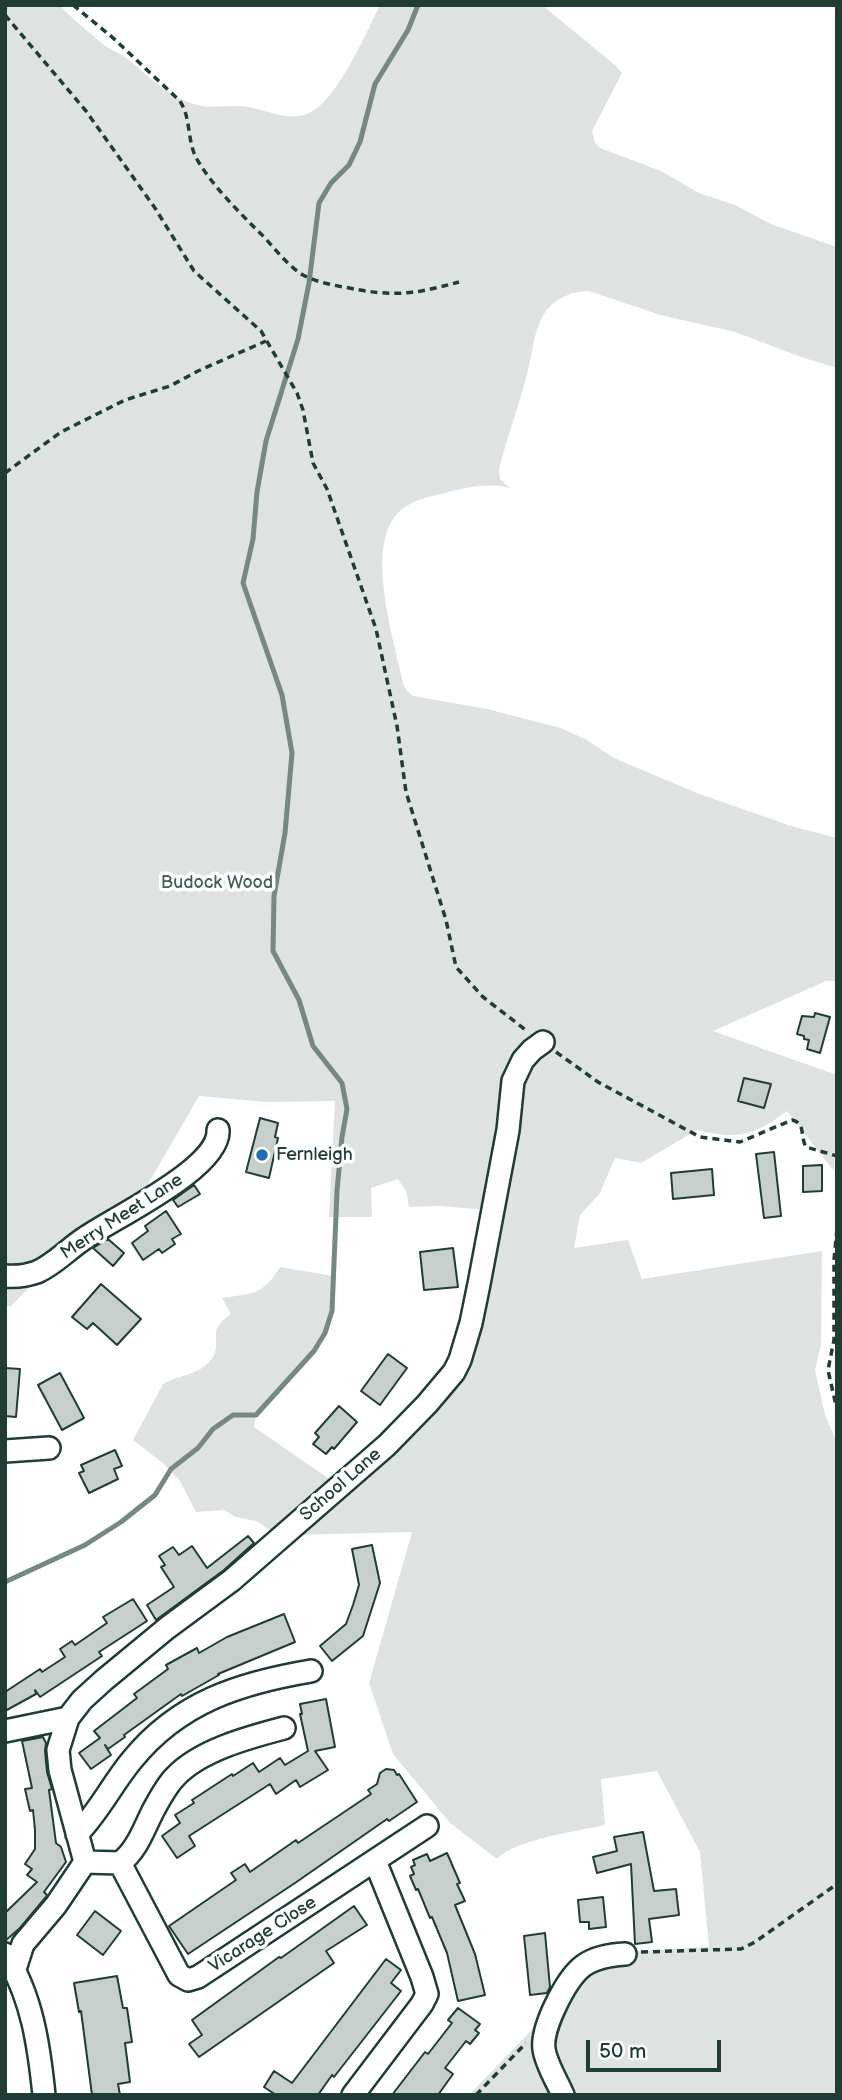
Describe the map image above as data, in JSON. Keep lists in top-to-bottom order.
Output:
{
  "streets": {
    "street": ["Merry Meet Lane", "School Lane", "Vicarage Close"]
  },
  "parks": ["Budock Wood"],
  "places": ["Fernleigh"],
  "scale_bar": "50 m"
}
